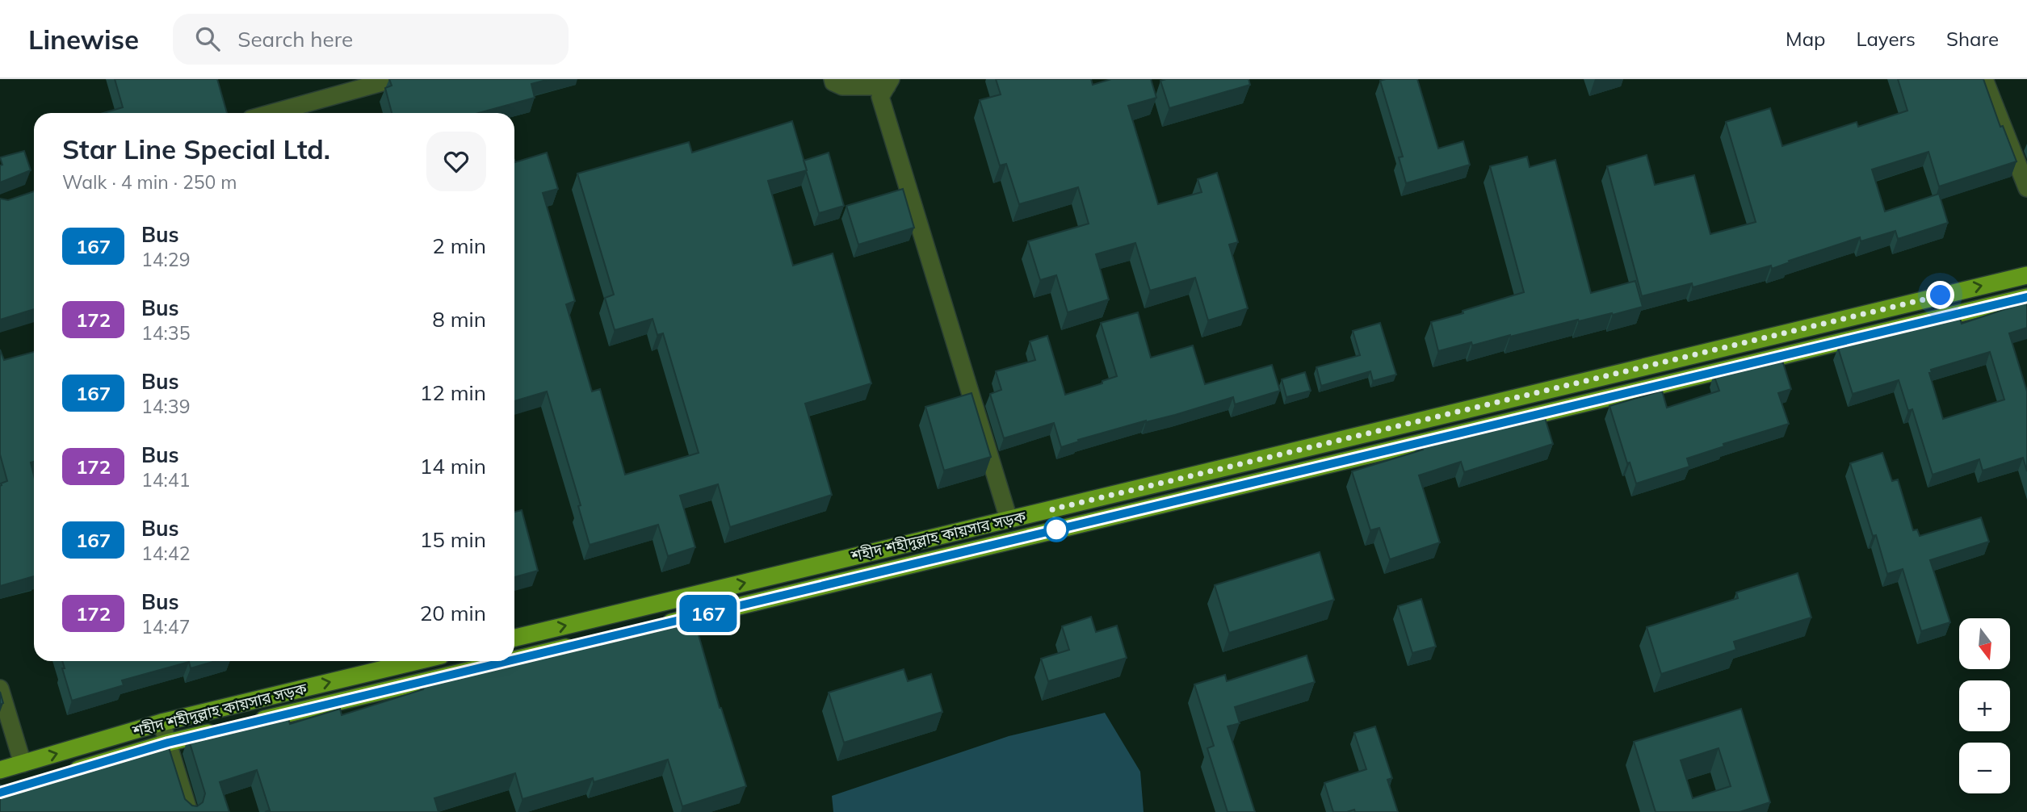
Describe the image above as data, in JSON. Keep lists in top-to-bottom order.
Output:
{
  "streets": {
    "main road": ["শহীদ শহীদুল্লাহ কায়সার সড়ক"]
  },
  "lines": ["bus line 167"],
  "north": "bottom",
  "page": {
    "header": "Linewise",
    "search": "Search here",
    "nav": ["Map", "Layers", "Share"],
    "on_map": "167",
    "heading": ["Star Line Special Ltd.", "Walk · 4 min · 250 m"],
    "list": [
      {
        "mark": "167",
        "name": "Bus",
        "note": "14:29",
        "value": "2 min"
      },
      {
        "mark": "172",
        "name": "Bus",
        "note": "14:35",
        "value": "8 min"
      },
      {
        "mark": "167",
        "name": "Bus",
        "note": "14:39",
        "value": "12 min"
      },
      {
        "mark": "172",
        "name": "Bus",
        "note": "14:41",
        "value": "14 min"
      },
      {
        "mark": "167",
        "name": "Bus",
        "note": "14:42",
        "value": "15 min"
      },
      {
        "mark": "172",
        "name": "Bus",
        "note": "14:47",
        "value": "20 min"
      }
    ],
    "map_buttons": ["+", "−"]
  }
}
